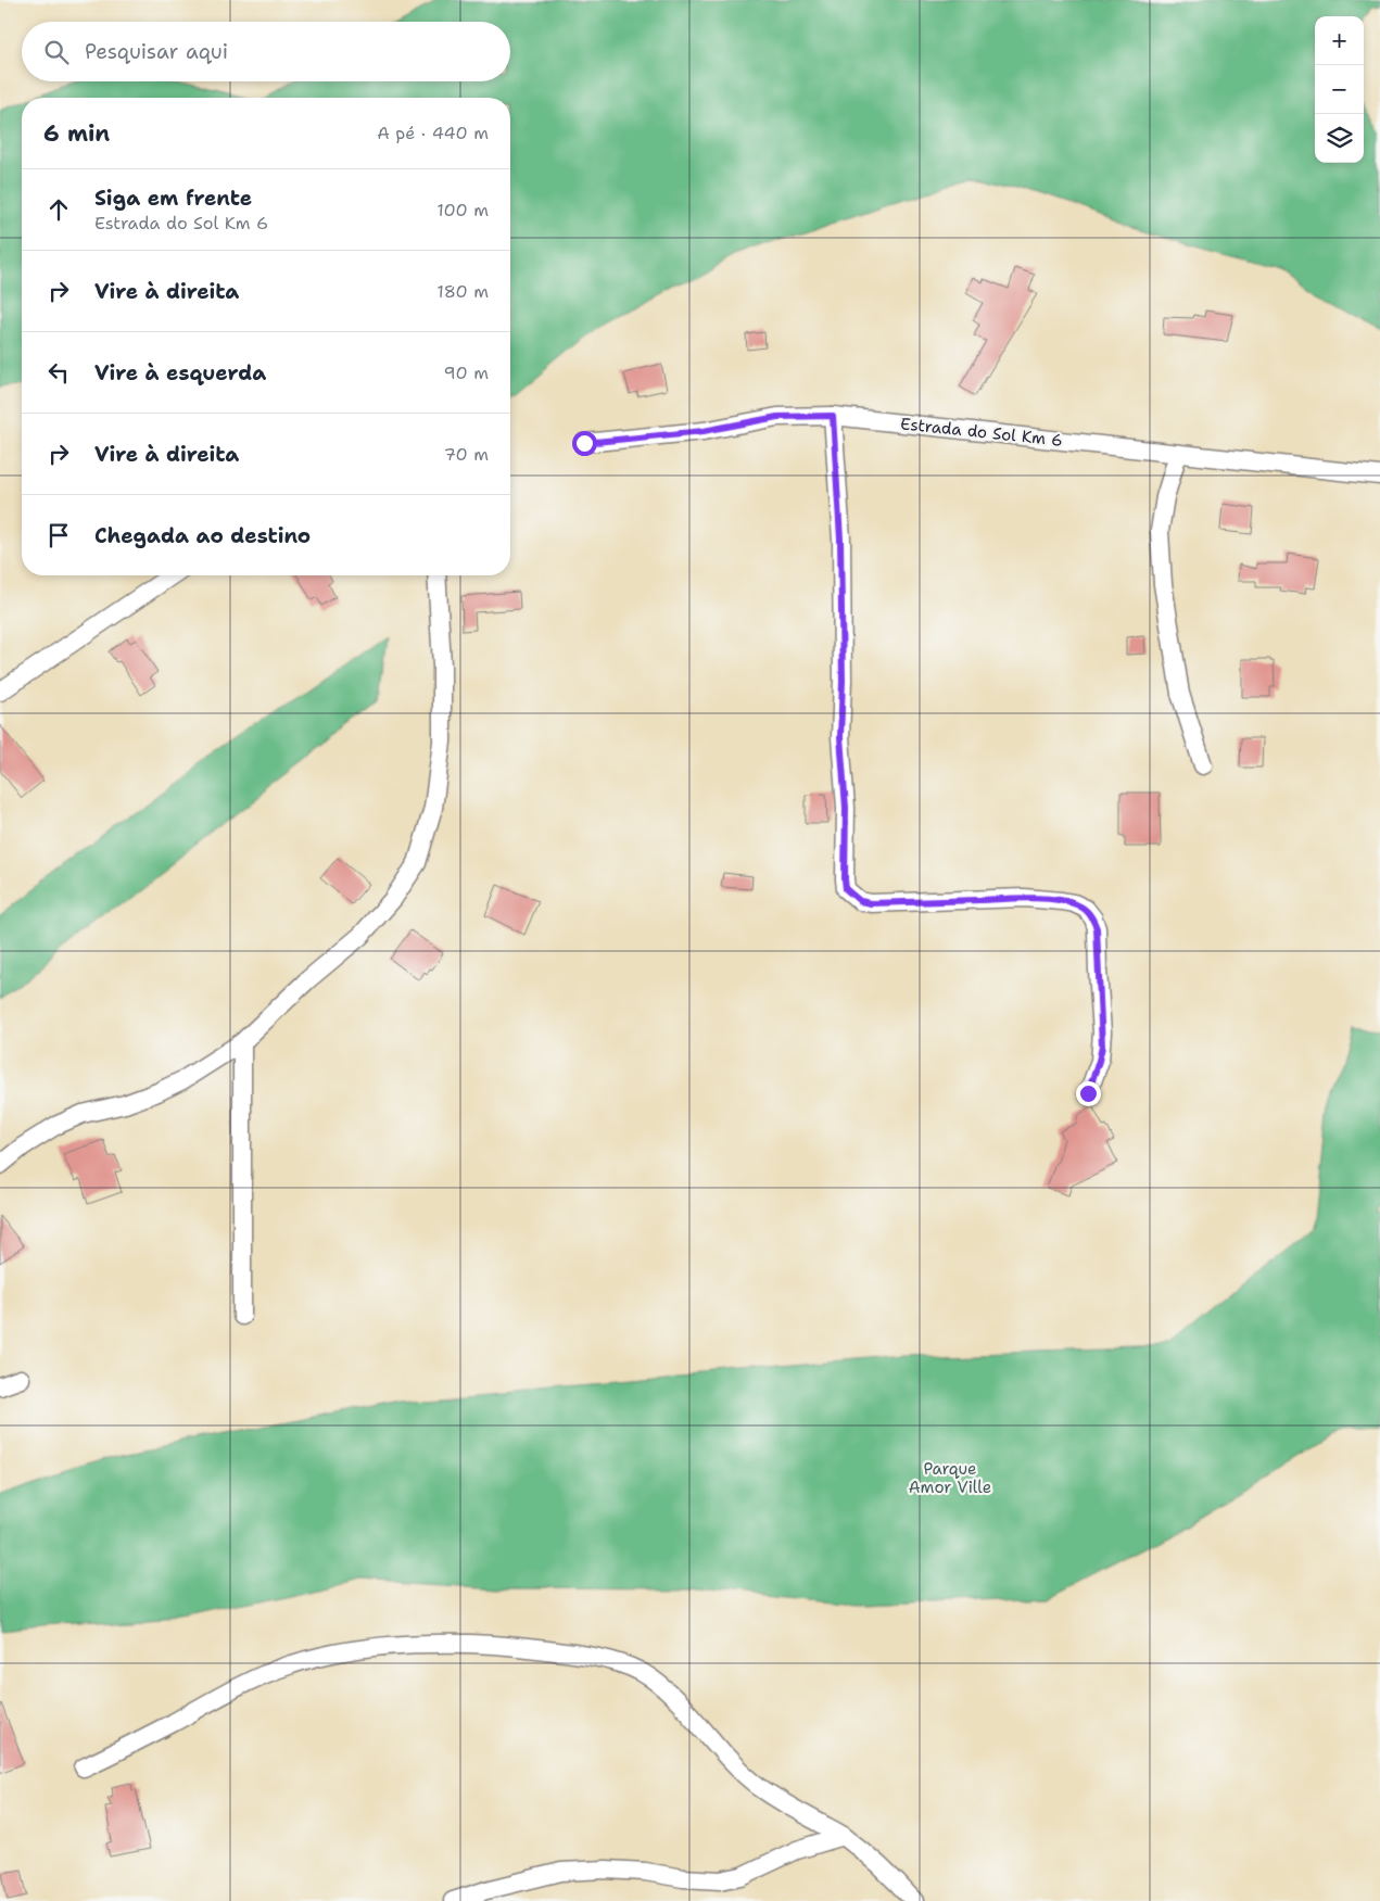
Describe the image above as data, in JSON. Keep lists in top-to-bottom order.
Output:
{
  "streets": {
    "street": ["Estrada do Sol Km 6"]
  },
  "parks": ["Parque Amor Ville"],
  "page": {
    "map_buttons": ["+", "−"],
    "search": "Pesquisar aqui",
    "heading": ["6 min", "A pé · 440 m"],
    "list": [
      ["Siga em frente", "Estrada do Sol Km 6", "100 m"],
      ["Vire à direita", "180 m"],
      ["Vire à esquerda", "90 m"],
      ["Vire à direita", "70 m"],
      "Chegada ao destino"
    ]
  }
}
